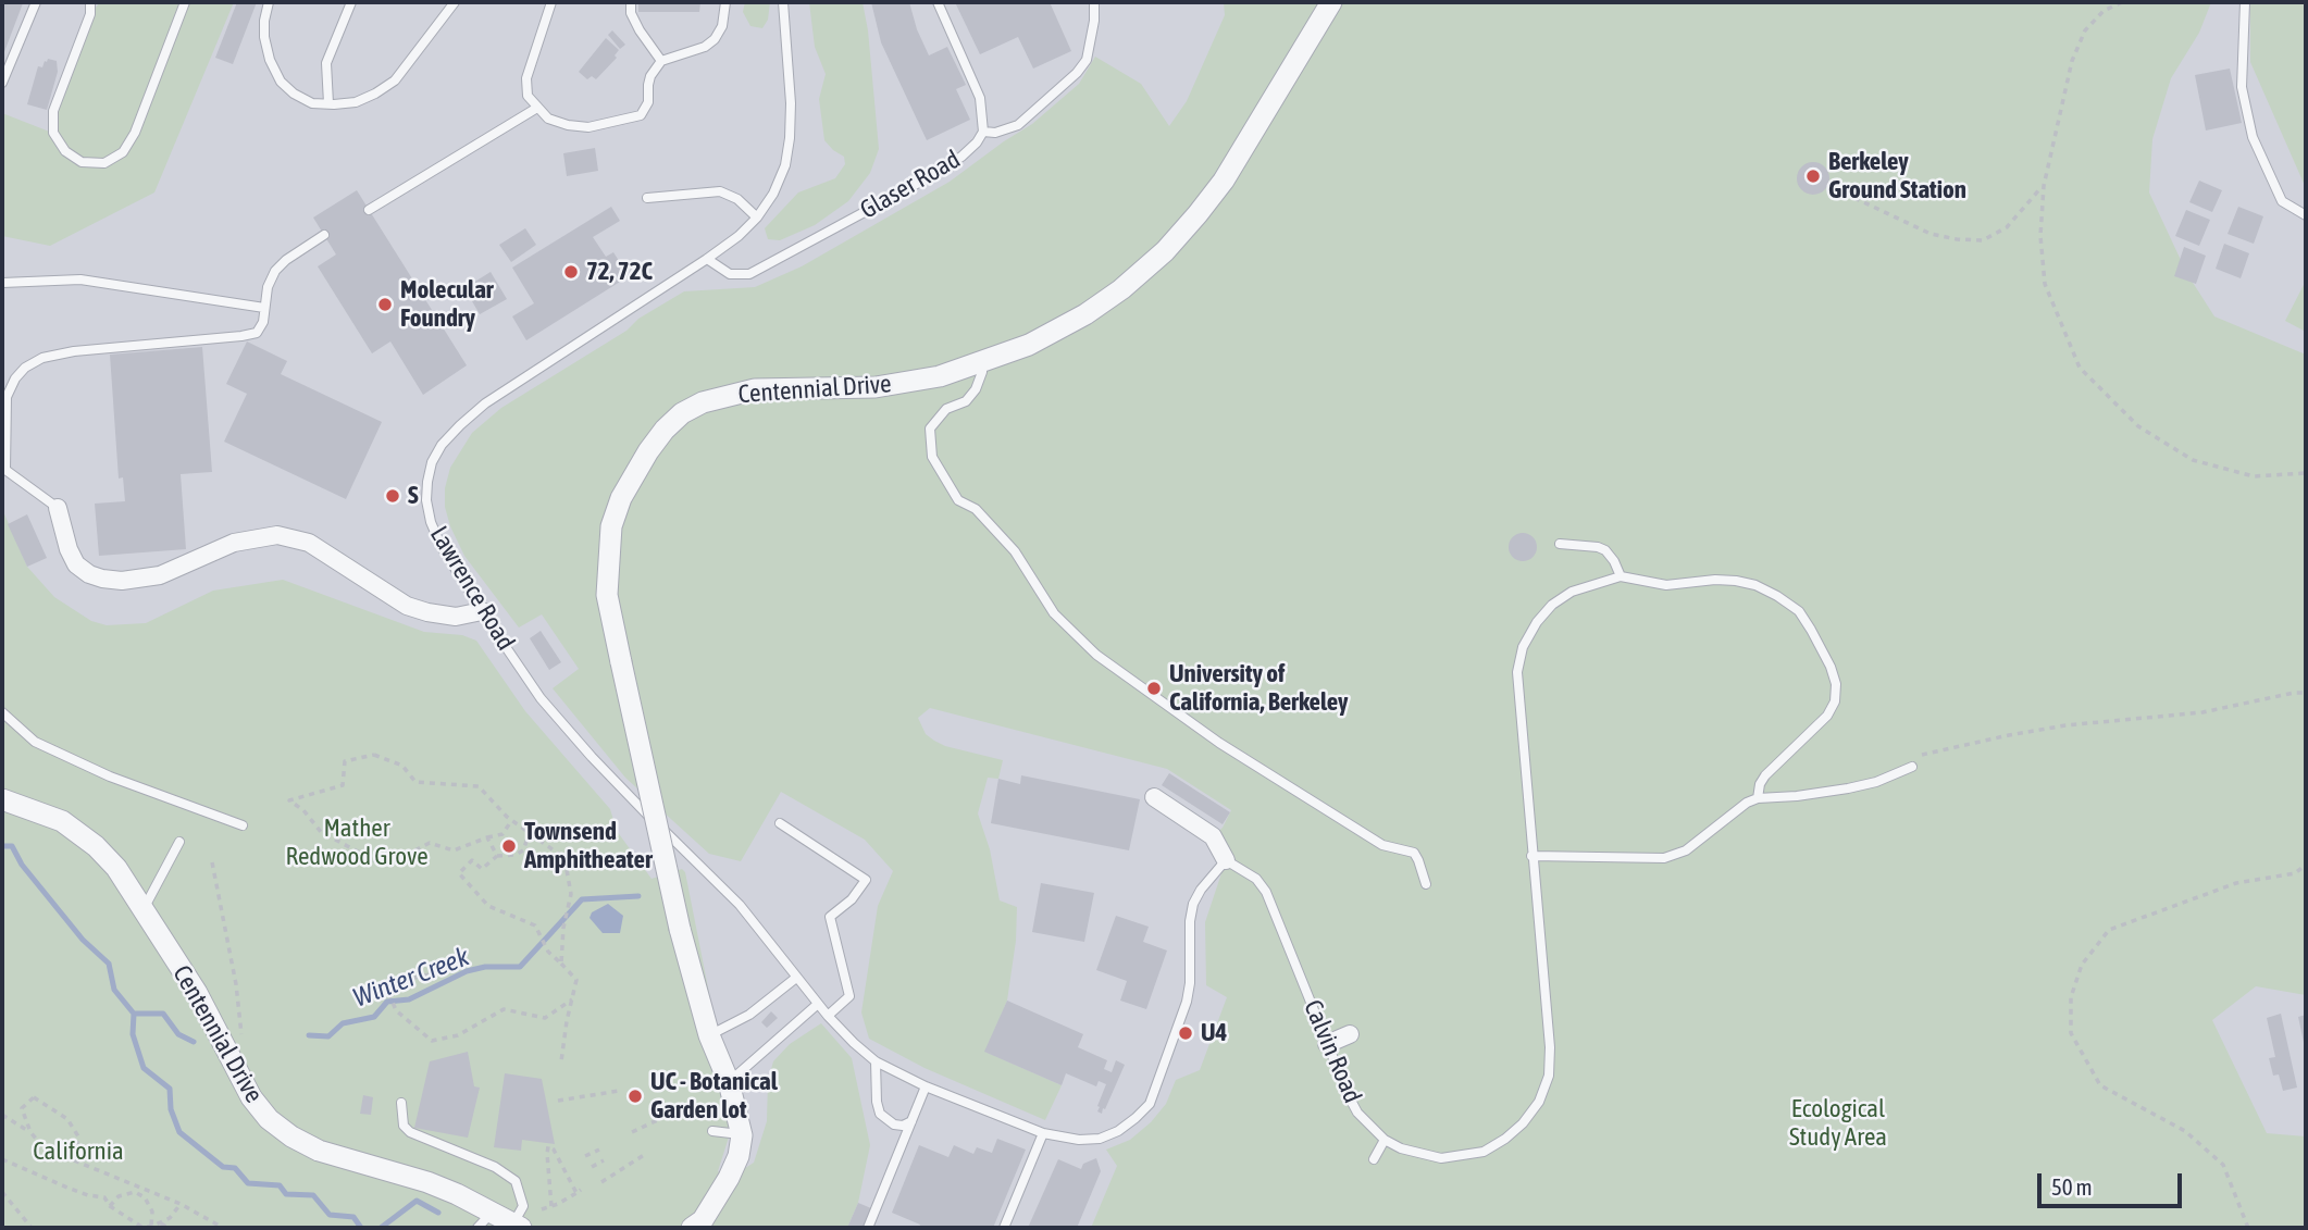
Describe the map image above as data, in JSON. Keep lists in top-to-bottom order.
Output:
{
  "streets": {
    "street": ["Centennial Drive"],
    "lane": ["Glaser Road", "Lawrence Road", "Calvin Road"]
  },
  "crossings": [
    ["Glaser Road", "Lawrence Road"]
  ],
  "water": ["Winter Creek"],
  "parks": ["Mather Redwood Grove", "Ecological Study Area", "California"],
  "places": [
    "Berkeley Ground Station",
    "72, 72C",
    "Molecular Foundry",
    "S",
    "University of California, Berkeley",
    "Townsend Amphitheater",
    "U4",
    "UC - Botanical Garden lot"
  ],
  "scale_bar": "50 m"
}
